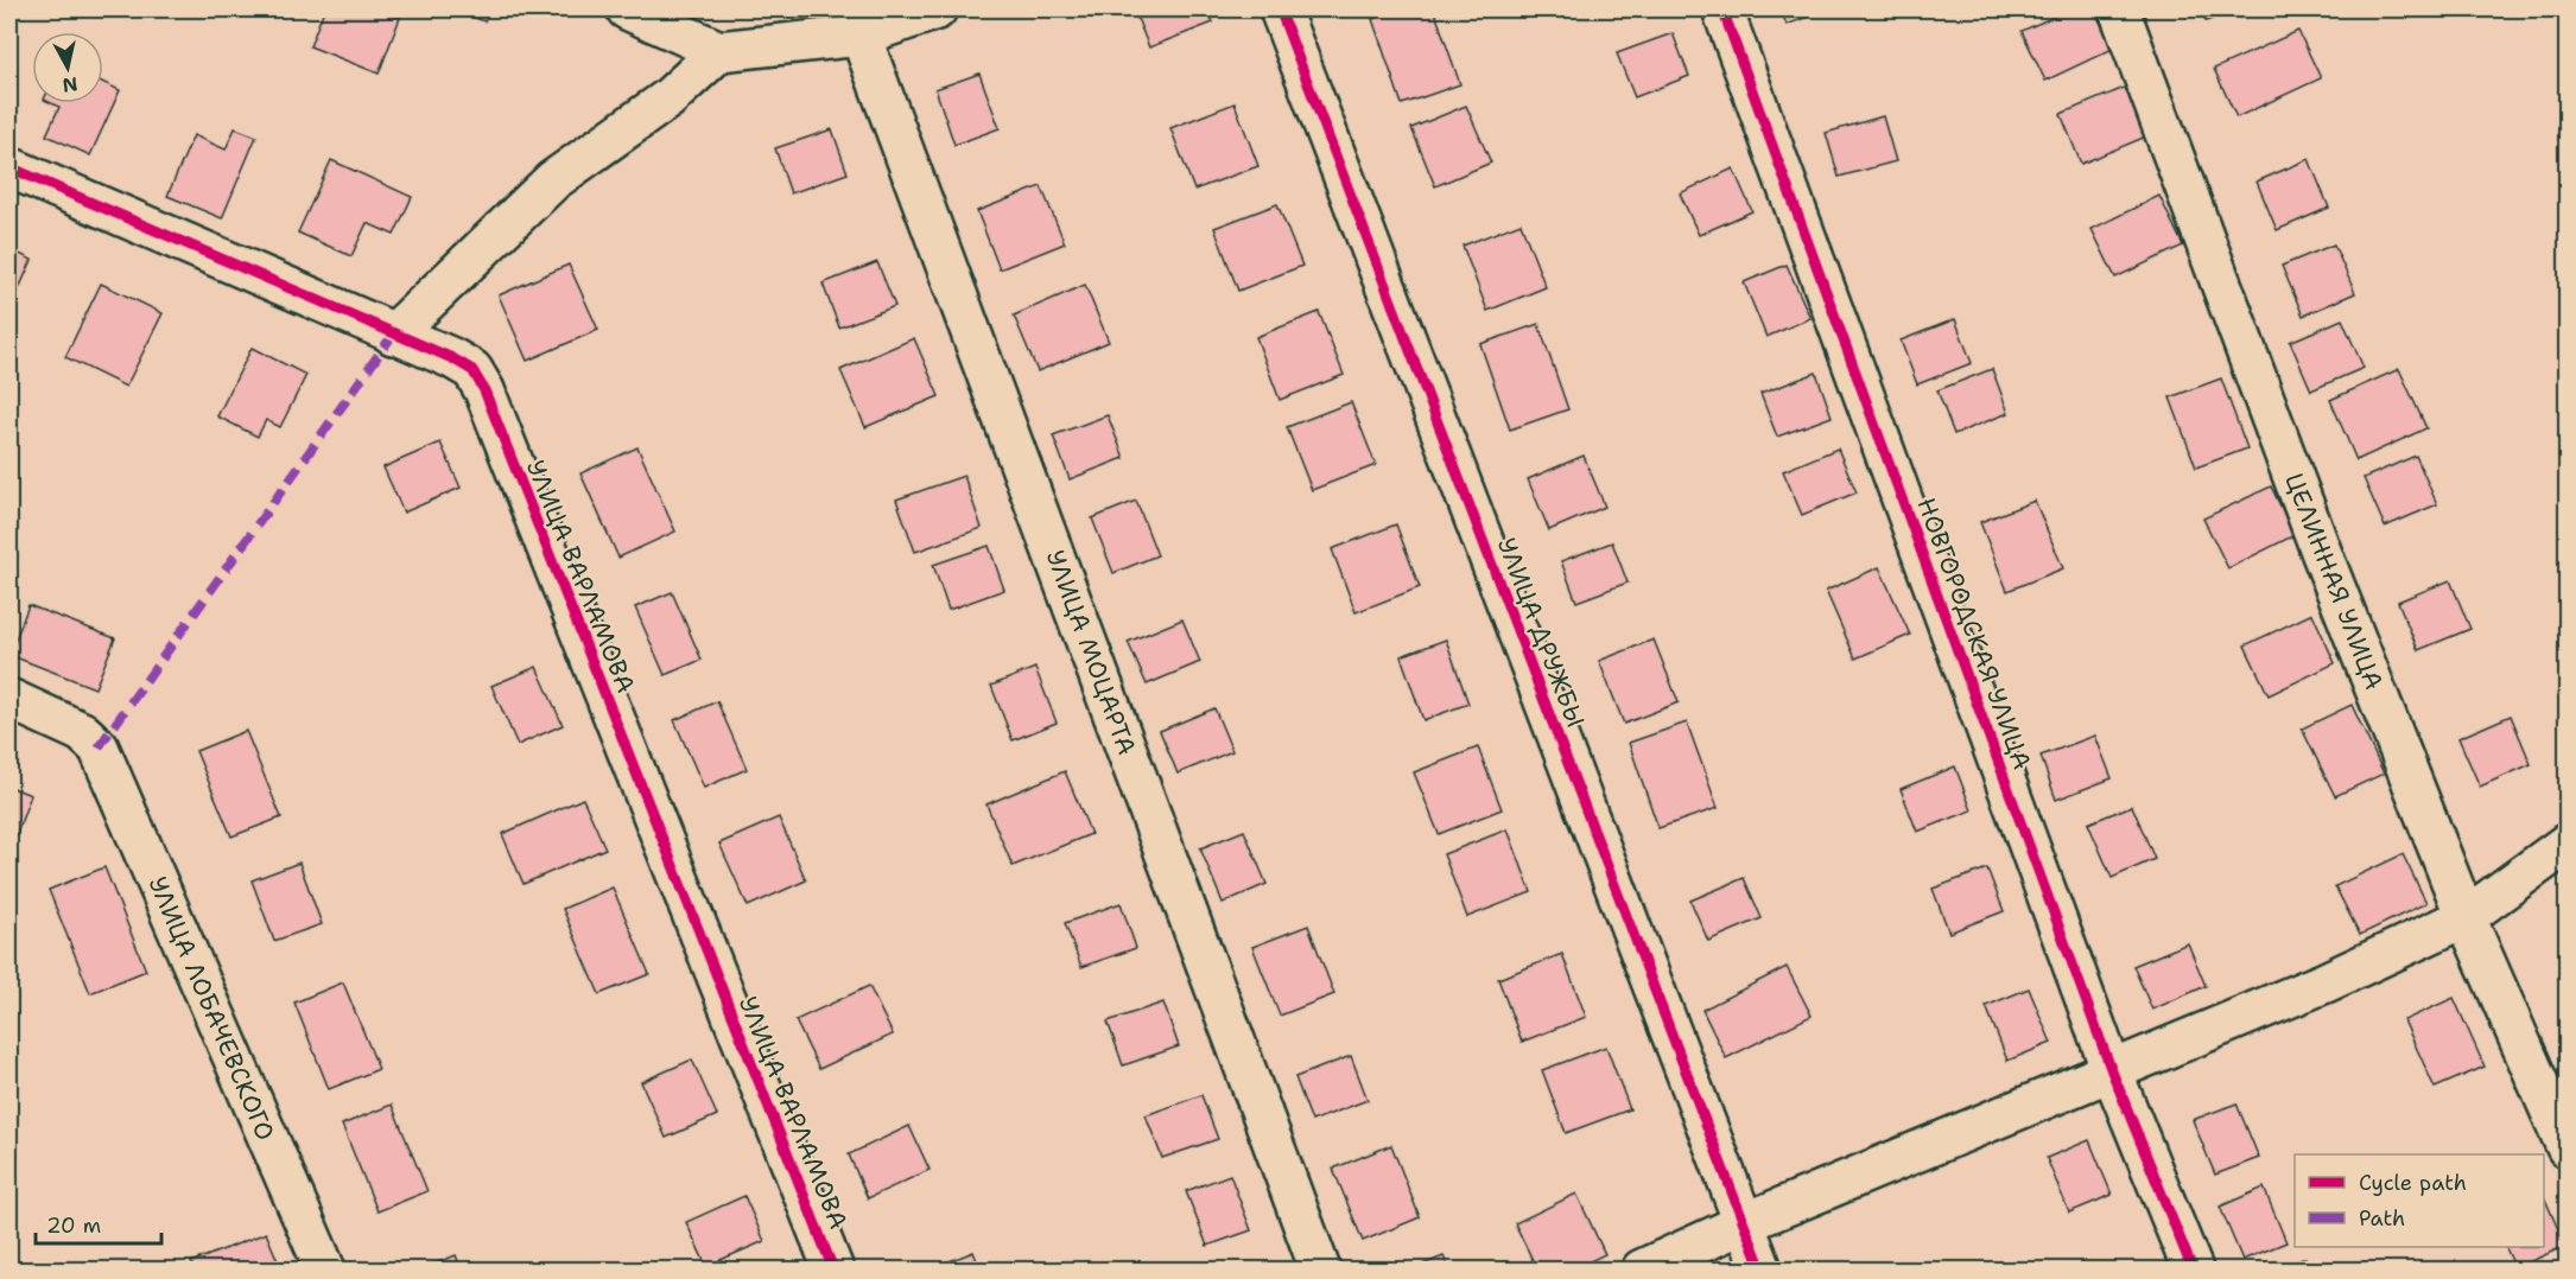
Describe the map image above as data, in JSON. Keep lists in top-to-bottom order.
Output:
{
  "streets": {
    "street": [
      "УЛИЦА ВАРЛАМОВА",
      "ЦЕЛИННАЯ УЛИЦА",
      "УЛИЦА ДРУЖБЫ",
      "НОВГОРОДСКАЯ УЛИЦА",
      "УЛИЦА МОЦАРТА",
      "УЛИЦА ЛОБАЧЕВСКОГО"
    ]
  },
  "legend": ["Cycle path", "Path"],
  "scale_bar": "20 m",
  "north": "bottom"
}
